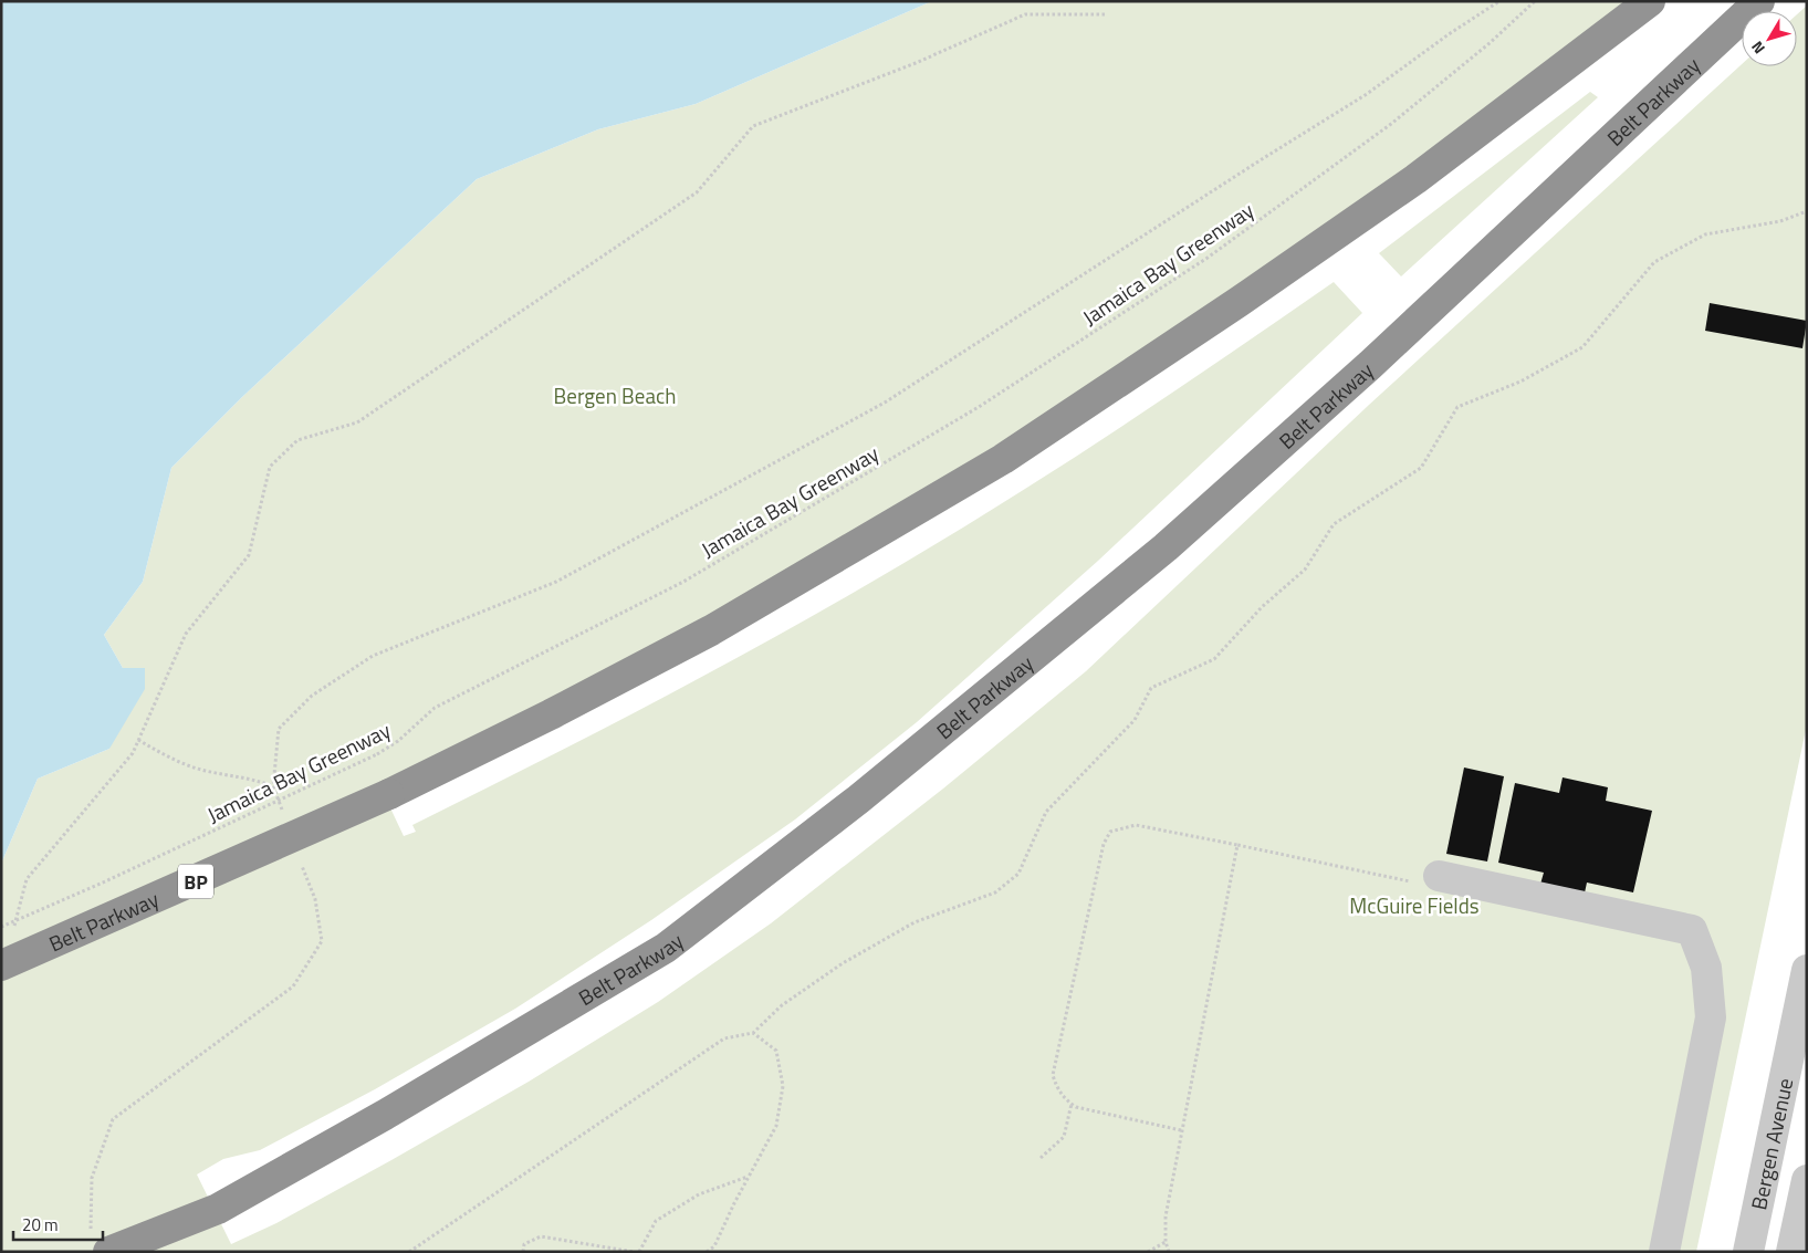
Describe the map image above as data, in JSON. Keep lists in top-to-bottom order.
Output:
{
  "streets": {
    "highway": ["Belt Parkway", "BP"],
    "street": ["Bergen Avenue"],
    "path": ["Jamaica Bay Greenway"]
  },
  "parks": ["Bergen Beach", "McGuire Fields"],
  "scale_bar": "20 m",
  "north": "bottom left"
}
